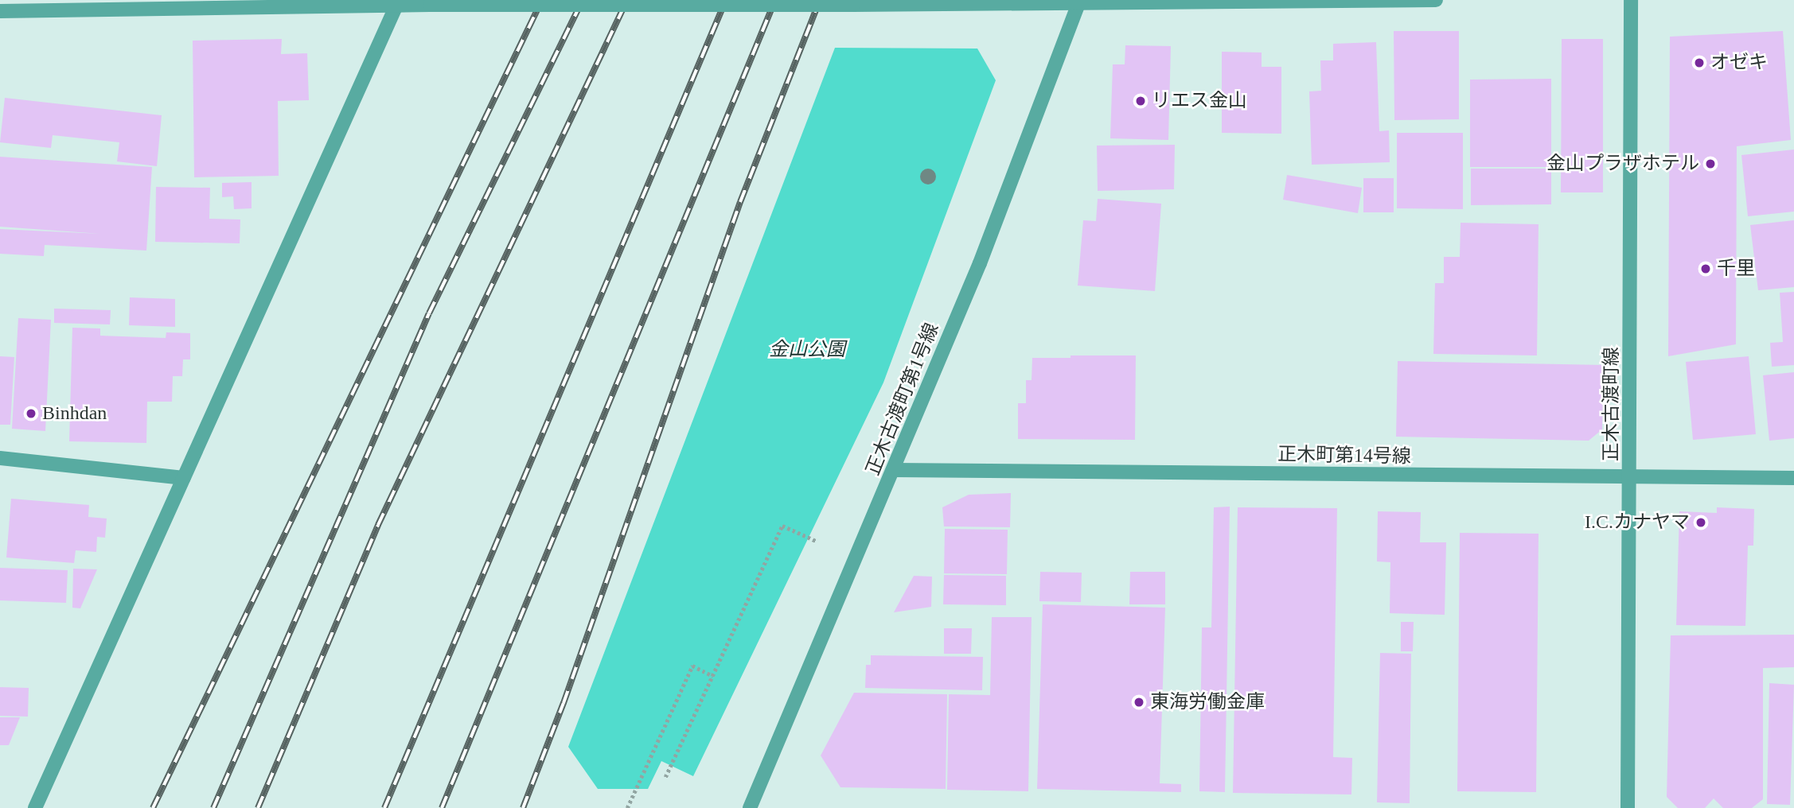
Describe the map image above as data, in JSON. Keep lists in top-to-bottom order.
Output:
{
  "streets": {
    "street": ["正木古渡町第1号線", "正木古渡町線", "正木町第14号線"]
  },
  "crossings": [
    ["正木古渡町第1号線", "正木町第14号線"],
    ["正木古渡町線", "正木町第14号線"]
  ],
  "parks": ["金山公園"],
  "places": [
    "オゼキ",
    "リエス金山",
    "金山プラザホテル",
    "千里",
    "Binhdan",
    "I.C.カナヤマ",
    "東海労働金庫"
  ]
}
